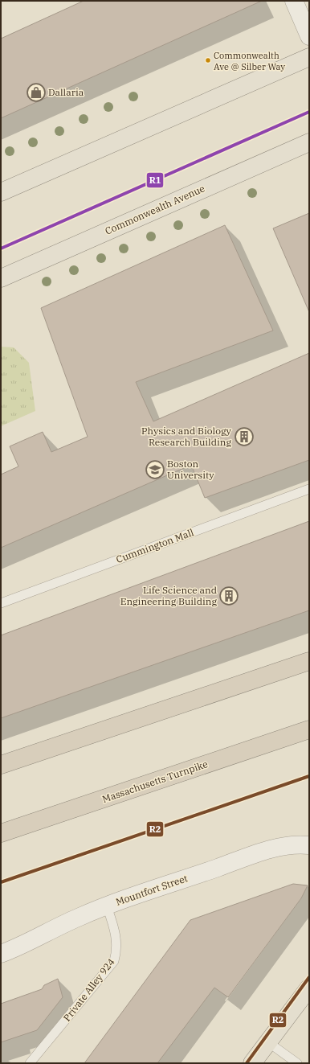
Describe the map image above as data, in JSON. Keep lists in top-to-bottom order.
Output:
{
  "streets": {
    "highway": ["Massachusetts Turnpike"],
    "main road": ["Commonwealth Avenue"],
    "street": ["Mountfort Street"],
    "lane": ["Cummington Mall", "Private Alley 924"]
  },
  "crossings": [
    ["Mountfort Street", "Private Alley 924"]
  ],
  "places": {
    "other": ["Commonwealth Ave @ Silber Way"],
    "shop": ["Dallaria"],
    "building": ["Physics and Biology Research Building", "Life Science and Engineering Building"],
    "school or university": ["Boston University"]
  },
  "lines": ["transit line R1", "transit line R2"]
}
